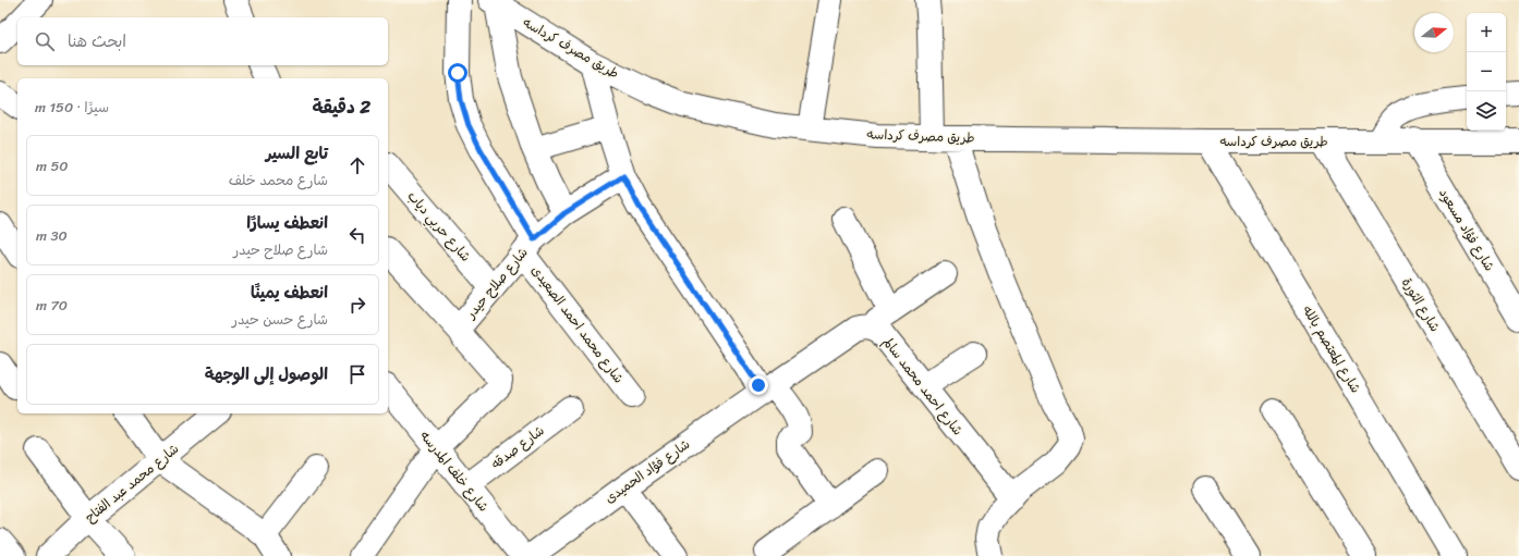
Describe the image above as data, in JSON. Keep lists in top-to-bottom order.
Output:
{
  "streets": {
    "street": [
      "طريق مصرف كرداسه",
      "شارع حربي دياب",
      "شارع فؤاد مسعود",
      "شارع صلاح حيدر",
      "شارع الثورة",
      "شارع محمد احمد الصعيدى",
      "شارع المعتصم بالله",
      "شارع احمد محمد سالم",
      "شارع صدقه",
      "شارع خلف المدرسه",
      "شارع فؤاد الحميدى",
      "شارع محمد عبد الفتاح"
    ]
  },
  "crossings": [
    ["طريق مصرف كرداسه", "شارع فؤاد مسعود"],
    ["طريق مصرف كرداسه", "شارع الثورة"],
    ["طريق مصرف كرداسه", "شارع المعتصم بالله"],
    ["شارع حربي دياب", "شارع صلاح حيدر"],
    ["شارع صلاح حيدر", "شارع محمد احمد الصعيدى"],
    ["شارع صلاح حيدر", "شارع خلف المدرسه"],
    ["شارع صدقه", "شارع خلف المدرسه"]
  ],
  "north": "right",
  "page": {
    "map_buttons": ["+", "−"],
    "search": "ابحث هنا",
    "heading": ["2 دقيقة", "سيرًا · 150 m"],
    "list": [
      ["تابع السير", "شارع محمد خلف", "50 m"],
      ["انعطف يسارًا", "شارع صلاح حيدر", "30 m"],
      ["انعطف يمينًا", "شارع حسن حيدر", "70 m"],
      "الوصول إلى الوجهة"
    ]
  }
}
